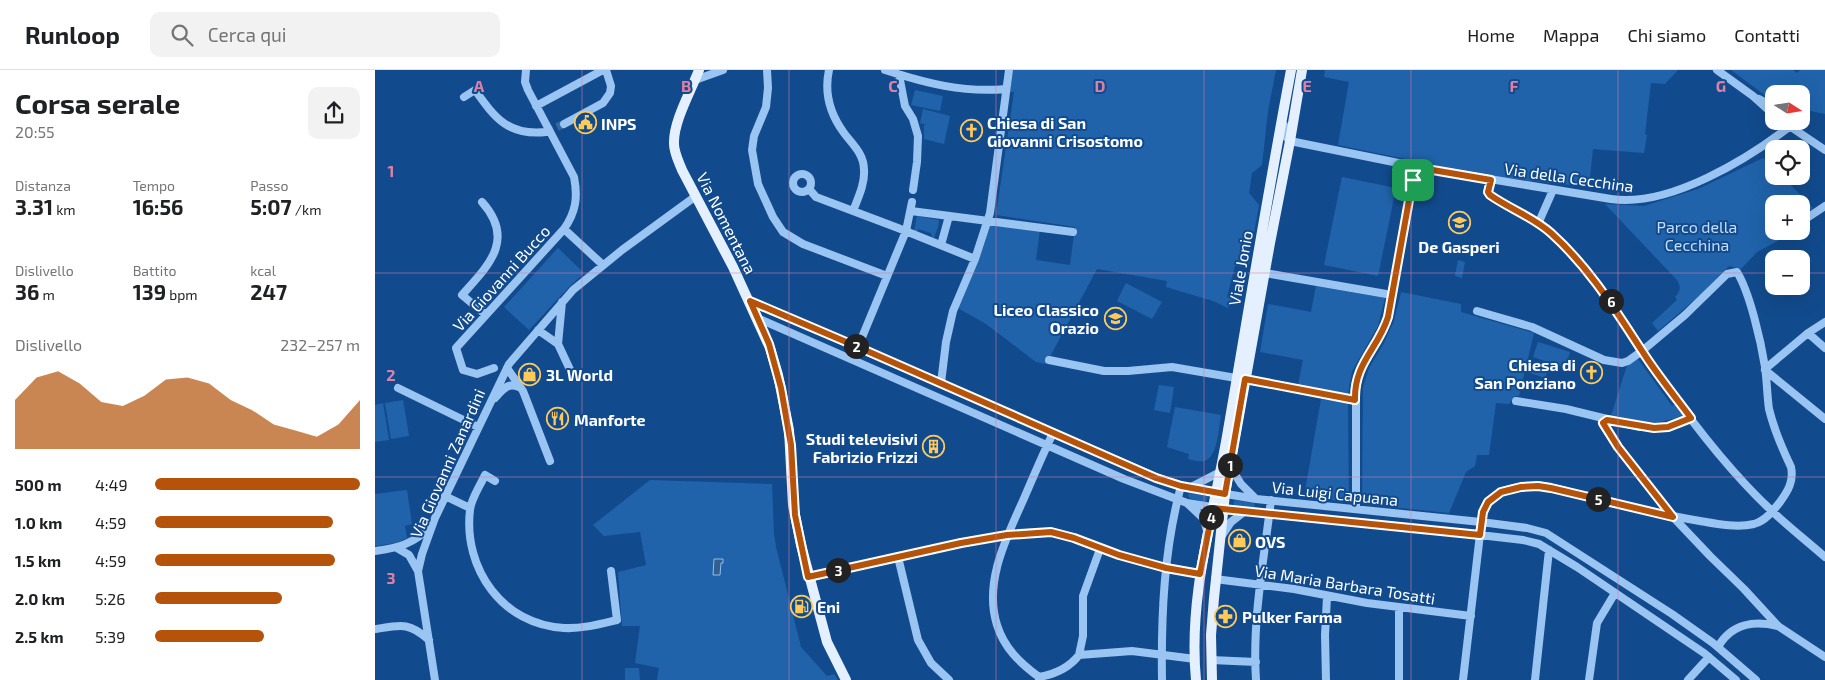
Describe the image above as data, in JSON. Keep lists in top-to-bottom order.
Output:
{
  "streets": {
    "main road": ["Via Nomentana", "Viale Jonio"],
    "street": [
      "Via della Cecchina",
      "Via Giovanni Bucco",
      "Via Giovanni Zanardini",
      "Via Luigi Capuana",
      "Via Maria Barbara Tosatti"
    ]
  },
  "crossings": [
    ["Via della Cecchina", "Viale Jonio"],
    ["Via Nomentana", "Via Giovanni Zanardini"]
  ],
  "parks": ["Parco della Cecchina"],
  "places": {
    "public building": ["INPS"],
    "church": ["Chiesa di San Giovanni Crisostomo", "Chiesa di San Ponziano"],
    "school or university": ["De Gasperi", "Liceo Classico Orazio"],
    "shop": ["3L World", "OVS"],
    "restaurant": ["Manforte"],
    "building": ["Studi televisivi Fabrizio Frizzi"],
    "fuel station": ["Eni"],
    "pharmacy": ["Pulker Farma"]
  },
  "north": "right",
  "page": {
    "header": "Runloop",
    "search": "Cerca qui",
    "nav": [
      "Home",
      "Mappa",
      "Chi siamo",
      "Contatti"
    ],
    "heading": ["Corsa serale", "20:55"],
    "map_buttons": ["+", "−"],
    "stats": [
      ["Distanza", "3.31 km"],
      ["Tempo", "16:56"],
      ["Passo", "5:07 /km"],
      ["Dislivello", "36 m"],
      ["Battito", "139 bpm"],
      ["kcal", "247"]
    ],
    "pins": [
      "6",
      "2",
      "1",
      "5",
      "4",
      "3"
    ],
    "chart": ["Dislivello", "232–257 m"],
    "list": [
      {
        "name": "500 m",
        "note": "4:49"
      },
      {
        "name": "1.0 km",
        "note": "4:59"
      },
      {
        "name": "1.5 km",
        "note": "4:59"
      },
      {
        "name": "2.0 km",
        "note": "5:26"
      },
      {
        "name": "2.5 km",
        "note": "5:39"
      }
    ]
  },
  "grid": {
    "columns": [
      "A",
      "B",
      "C",
      "D",
      "E",
      "F",
      "G"
    ],
    "rows": ["1", "2", "3"]
  }
}
